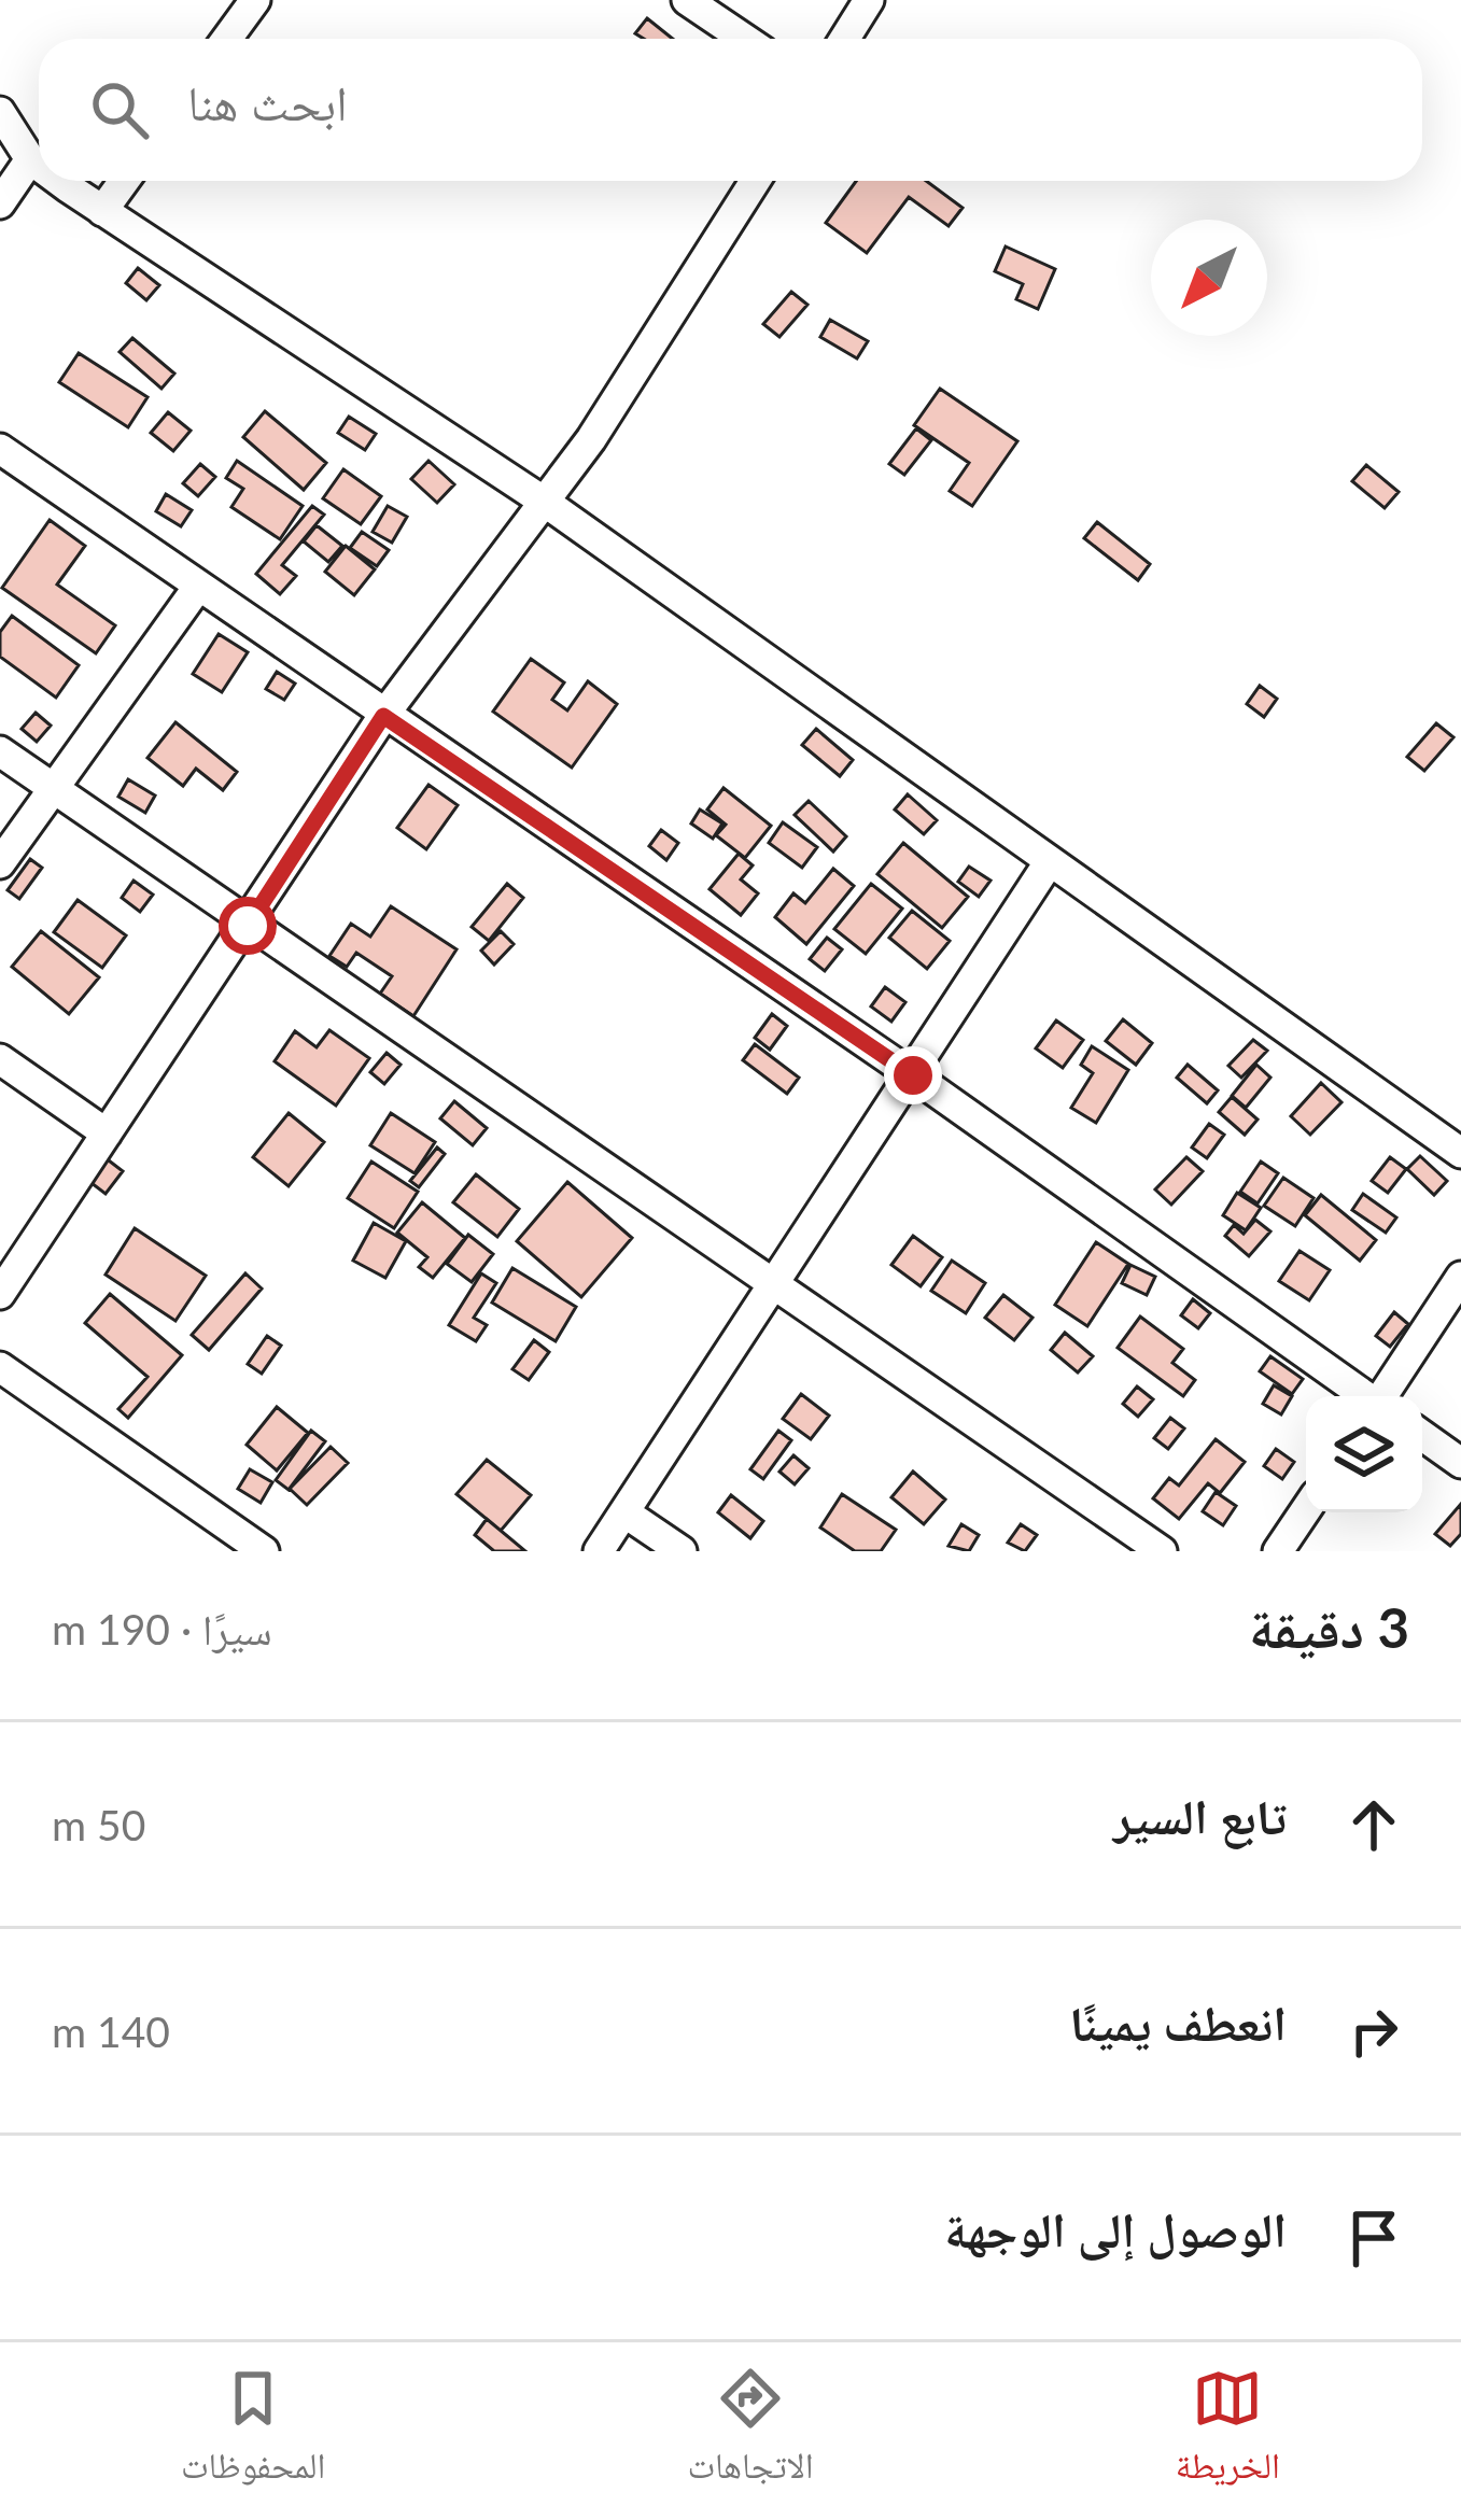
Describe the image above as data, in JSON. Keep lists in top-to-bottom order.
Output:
{
  "north": "bottom left",
  "page": {
    "search": "ابحث هنا",
    "heading": ["3 دقيقة", "سيرًا · 190 m"],
    "list": [
      ["تابع السير", "50 m"],
      ["انعطف يمينًا", "140 m"],
      "الوصول إلى الوجهة"
    ],
    "nav": ["الخريطة", "الاتجاهات", "المحفوظات"]
  }
}
